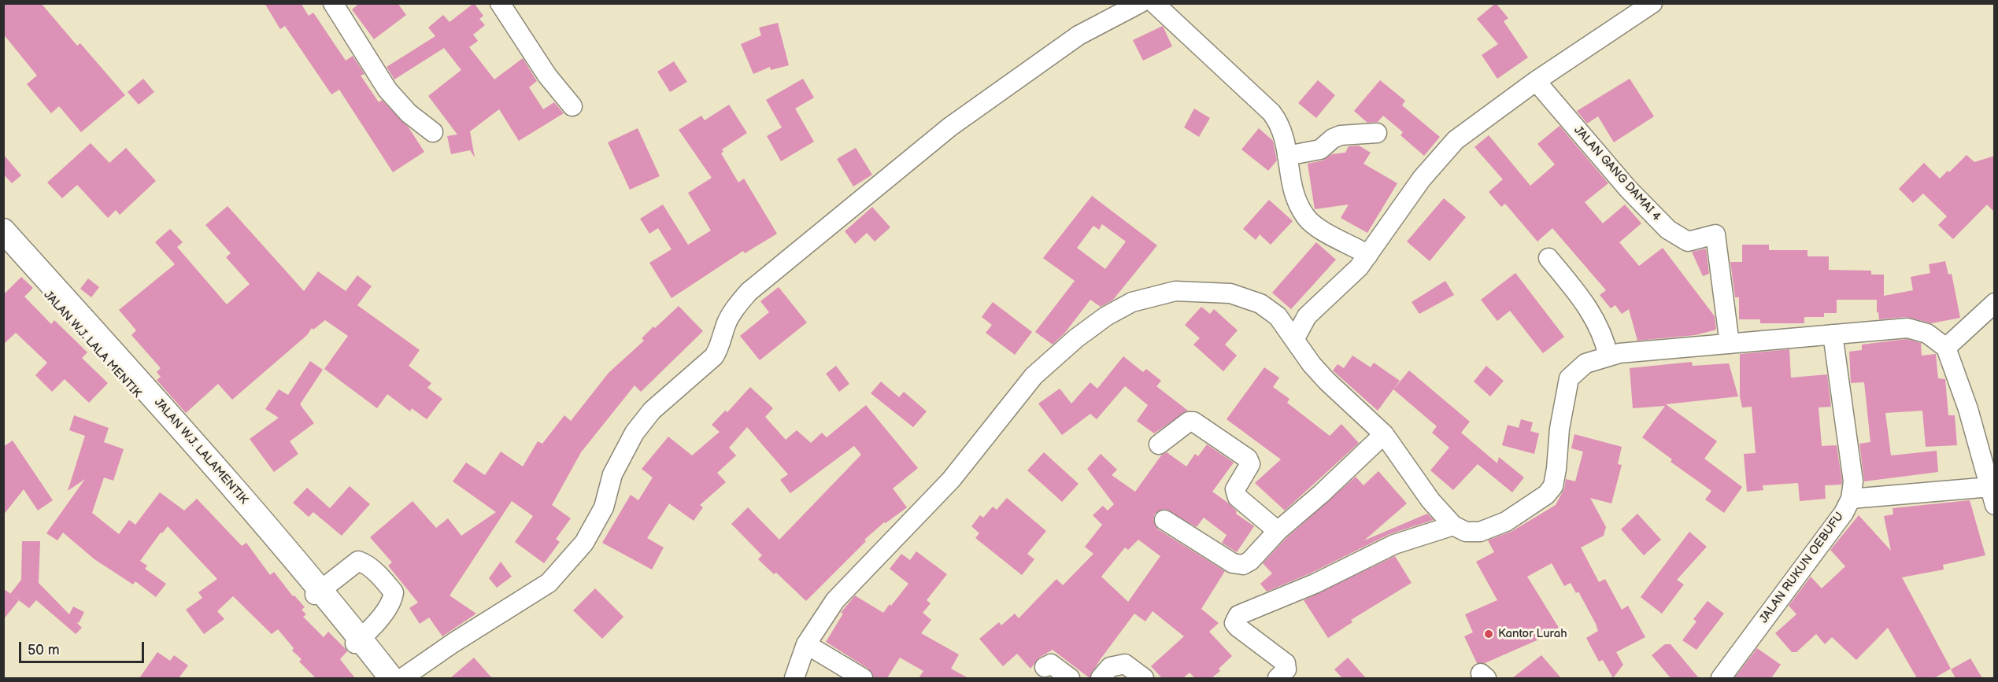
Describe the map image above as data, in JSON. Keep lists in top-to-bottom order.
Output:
{
  "streets": {
    "main road": ["JALAN W.J. LALA MENTIK", "JALAN W.J. LALAMENTIK"],
    "street": ["JALAN GANG DAMAI 4", "JALAN RUKUN OEBUFU"]
  },
  "crossings": [
    ["JALAN W.J. LALA MENTIK", "JALAN W.J. LALAMENTIK"]
  ],
  "places": ["Kantor Lurah"],
  "scale_bar": "50 m"
}
